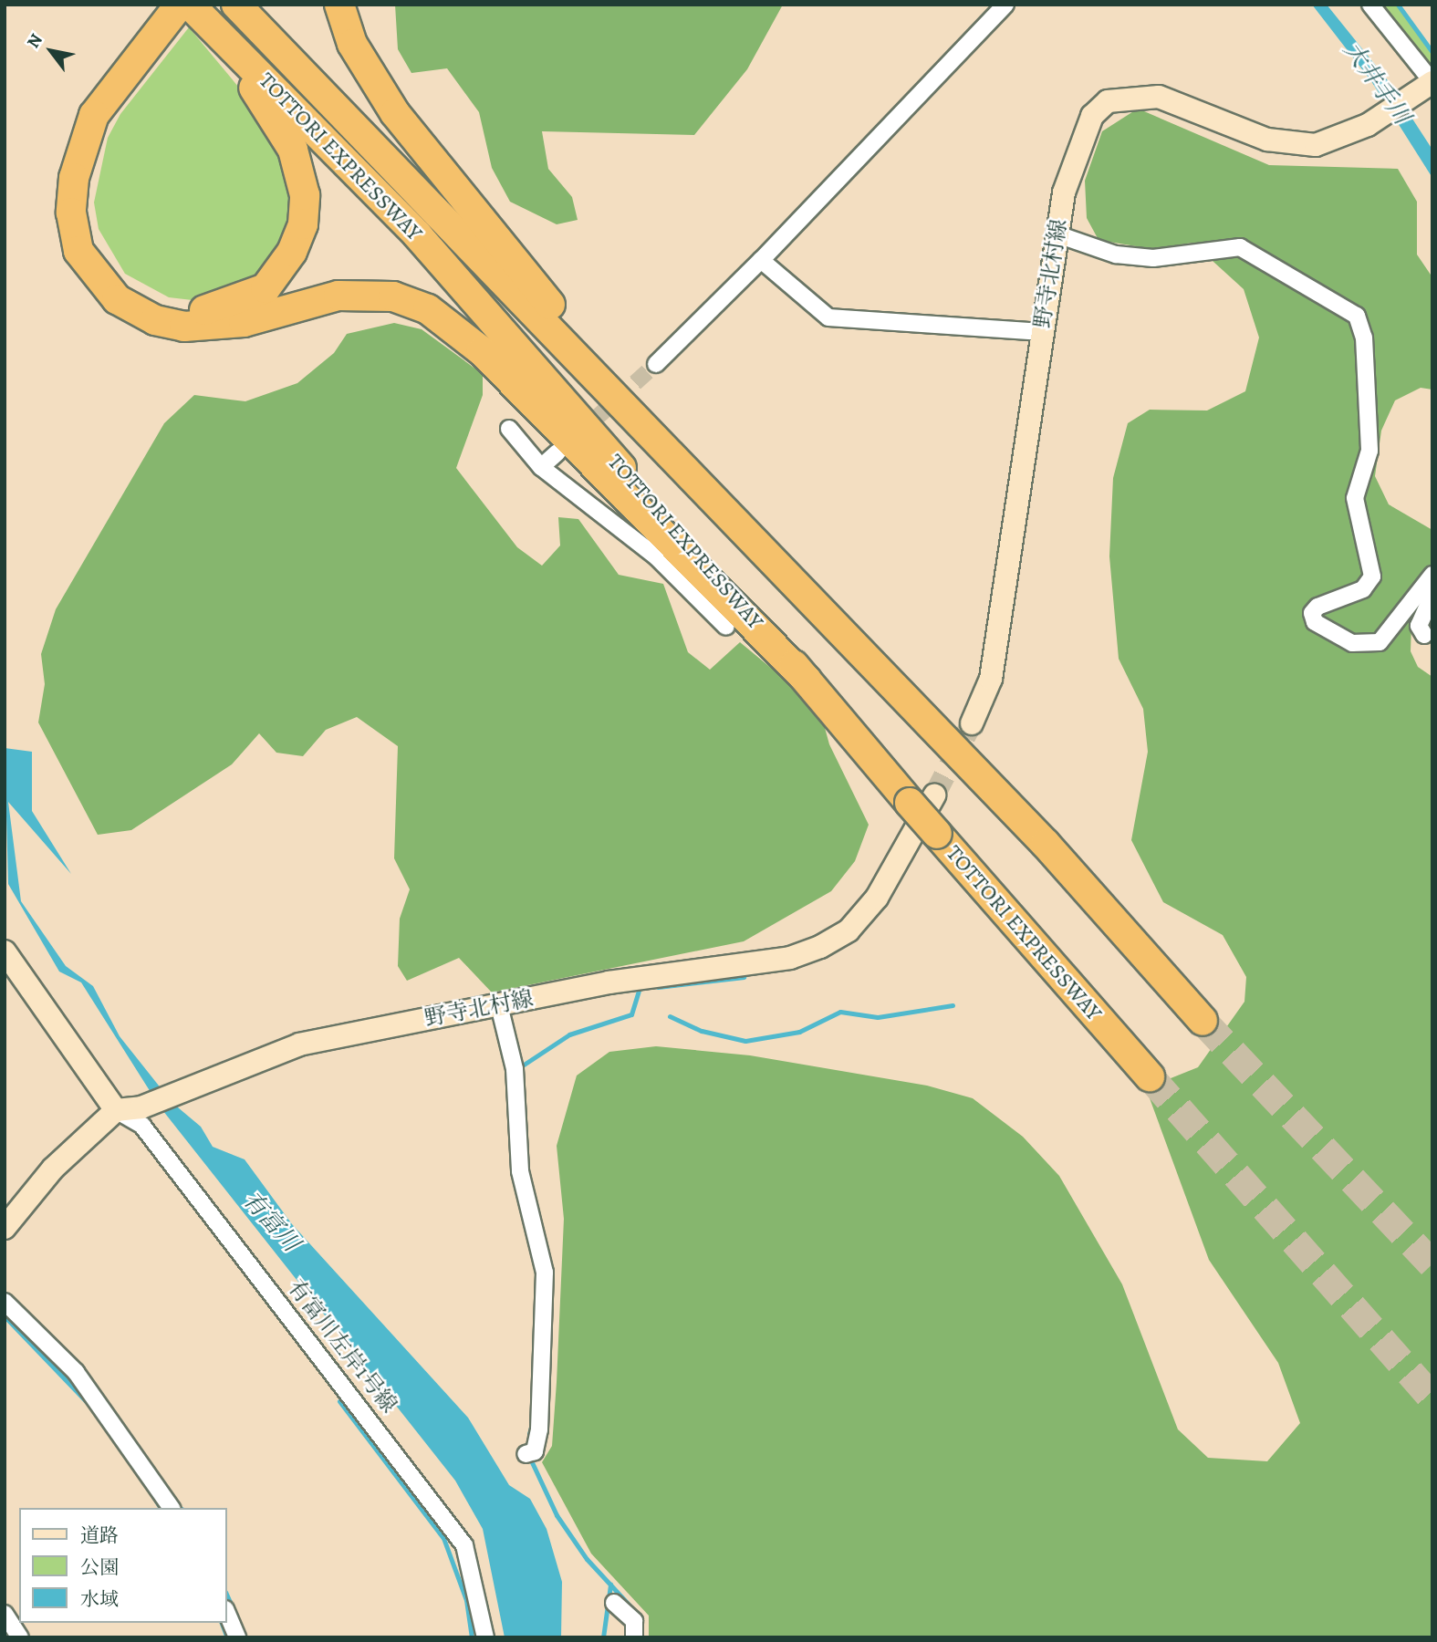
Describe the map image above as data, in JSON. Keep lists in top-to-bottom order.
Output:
{
  "streets": {
    "highway": ["TOTTORI EXPRESSWAY"],
    "street": ["野寺北村線", "有富川左岸1号線"]
  },
  "crossings": [
    ["TOTTORI EXPRESSWAY", "野寺北村線"],
    ["野寺北村線", "有富川左岸1号線"]
  ],
  "water": ["大井手川", "有富川"],
  "legend": ["道路", "公園", "水域"],
  "north": "top left"
}
